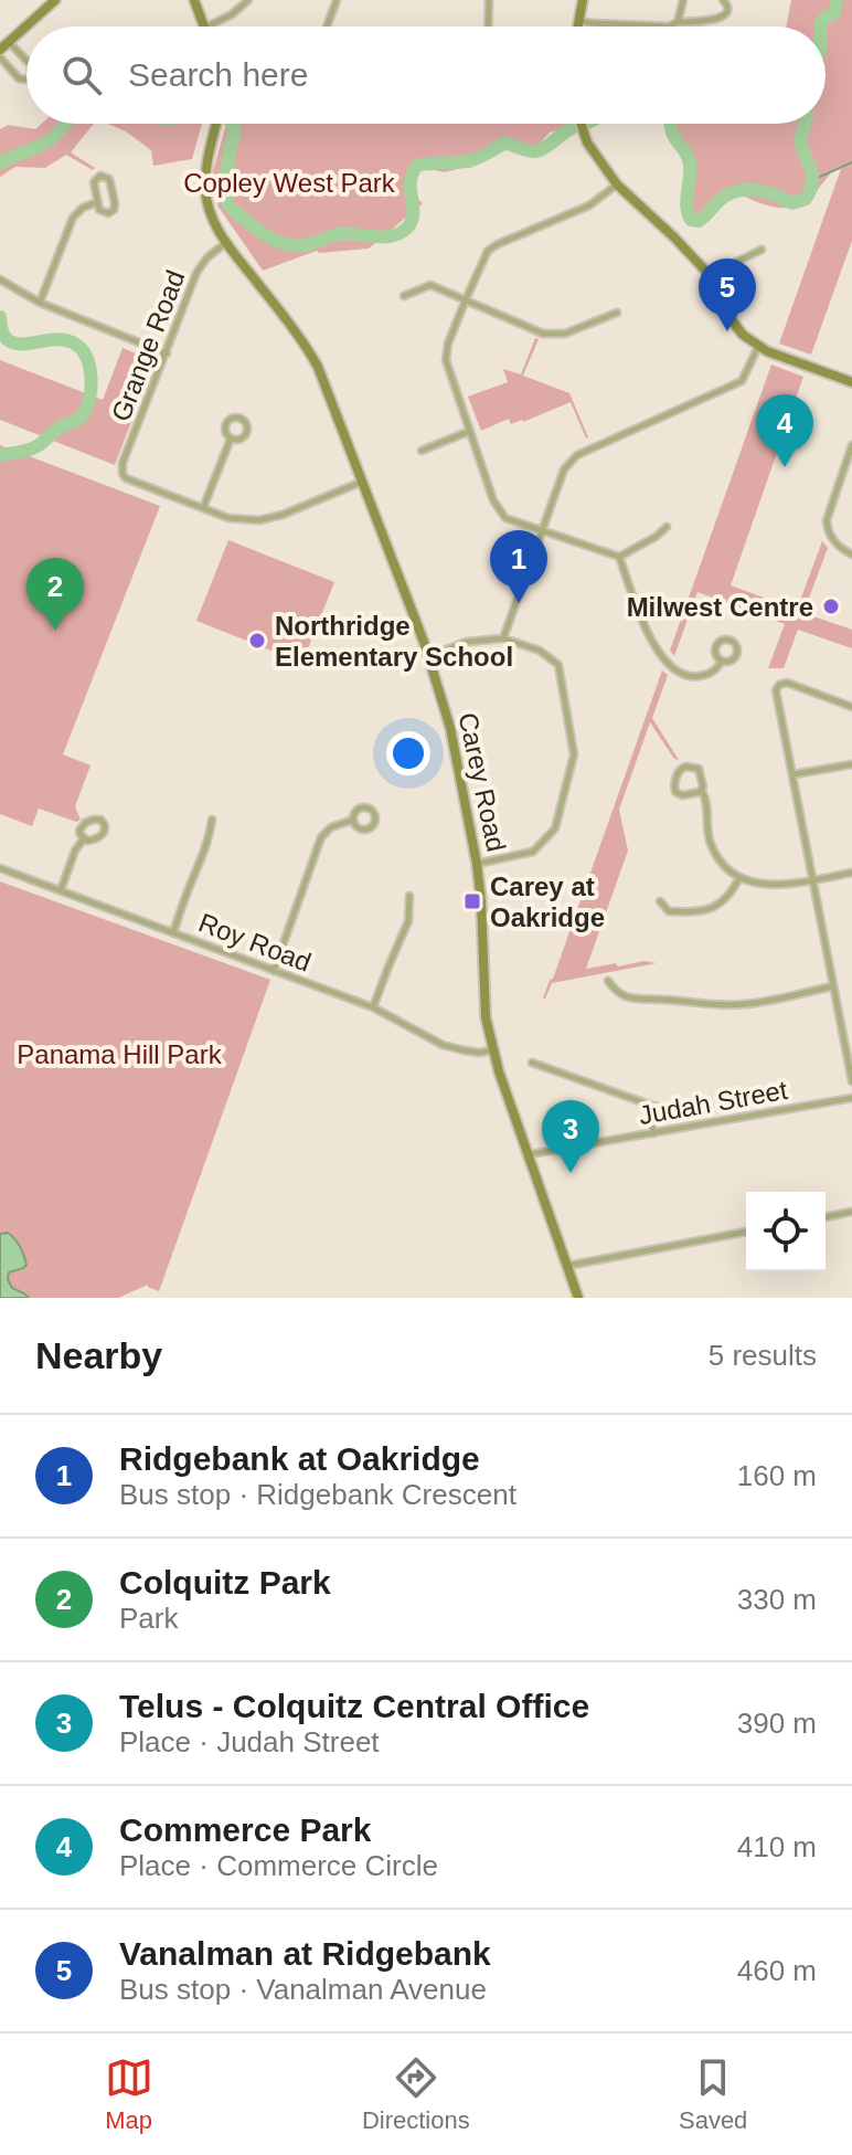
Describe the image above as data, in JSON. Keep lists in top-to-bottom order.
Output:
{
  "streets": {
    "street": [
      "Grange Road",
      "Carey Road",
      "Roy Road",
      "Judah Street"
    ]
  },
  "crossings": [
    ["Grange Road", "Carey Road"],
    ["Carey Road", "Roy Road"],
    ["Carey Road", "Judah Street"]
  ],
  "parks": ["Copley West Park", "Panama Hill Park"],
  "places": {
    "other": ["Milwest Centre", "Northridge Elementary School"],
    "transit": ["Carey at Oakridge"]
  },
  "page": {
    "search": "Search here",
    "pins": [
      "5",
      "4",
      "1",
      "2",
      "3"
    ],
    "heading": ["Nearby", "5 results"],
    "list": [
      {
        "mark": "1",
        "name": "Ridgebank at Oakridge",
        "note": "Bus stop · Ridgebank Crescent",
        "value": "160 m"
      },
      {
        "mark": "2",
        "name": "Colquitz Park",
        "note": "Park",
        "value": "330 m"
      },
      {
        "mark": "3",
        "name": "Telus - Colquitz Central Office",
        "note": "Place · Judah Street",
        "value": "390 m"
      },
      {
        "mark": "4",
        "name": "Commerce Park",
        "note": "Place · Commerce Circle",
        "value": "410 m"
      },
      {
        "mark": "5",
        "name": "Vanalman at Ridgebank",
        "note": "Bus stop · Vanalman Avenue",
        "value": "460 m"
      }
    ],
    "nav": ["Map", "Directions", "Saved"]
  }
}
